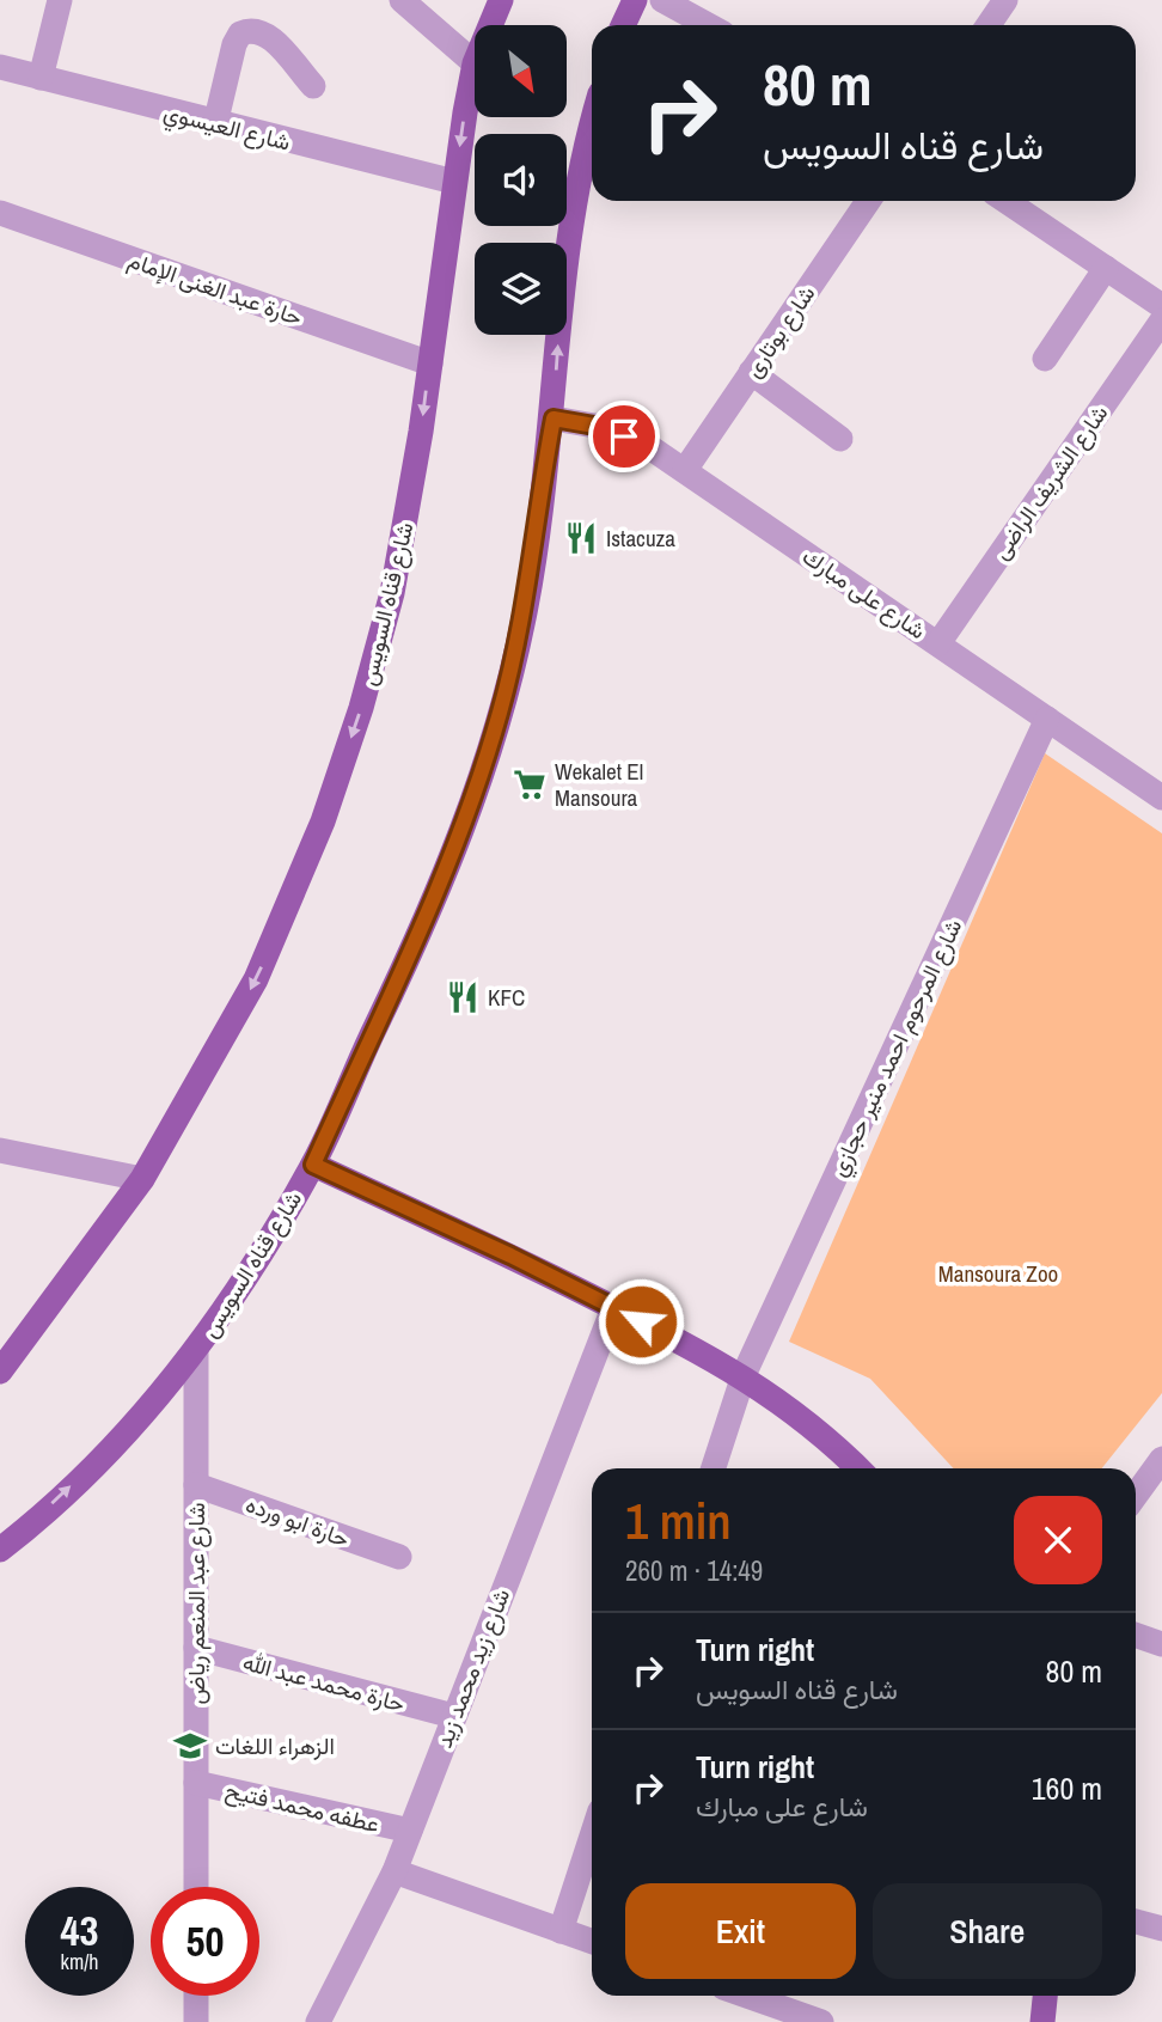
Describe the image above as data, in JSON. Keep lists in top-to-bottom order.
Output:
{
  "streets": {
    "main road": ["شارع قناه السويس"],
    "street": [
      "شارع العيسوي",
      "حارة عبد الغنى الإمام",
      "شارع بوتارى",
      "شارع الشريف الراضى",
      "شارع على مبارك",
      "شارع المرحوم احمد منير حجازي",
      "حارة ابو ورده",
      "شارع عبد المنعم رياض",
      "شارع زيد محمد زيد",
      "حارة محمد عبد الله",
      "عطفه محمد فتيح"
    ]
  },
  "crossings": [
    ["شارع العيسوي", "شارع قناه السويس"],
    ["حارة عبد الغنى الإمام", "شارع قناه السويس"],
    ["شارع بوتارى", "شارع على مبارك"],
    ["شارع الشريف الراضى", "شارع على مبارك"],
    ["شارع على مبارك", "شارع قناه السويس"],
    ["شارع على مبارك", "شارع المرحوم احمد منير حجازي"],
    ["شارع قناه السويس", "شارع عبد المنعم رياض"],
    ["حارة ابو ورده", "شارع عبد المنعم رياض"],
    ["شارع عبد المنعم رياض", "حارة محمد عبد الله"],
    ["شارع عبد المنعم رياض", "عطفه محمد فتيح"],
    ["شارع زيد محمد زيد", "حارة محمد عبد الله"],
    ["شارع زيد محمد زيد", "عطفه محمد فتيح"]
  ],
  "parks": ["Mansoura Zoo"],
  "places": {
    "restaurant": ["Istacuza", "KFC"],
    "supermarket": ["Wekalet El Mansoura"],
    "school or university": ["الزهراء اللغات"]
  },
  "north": "bottom right",
  "page": {
    "turn": ["80 m", "شارع قناه السويس"],
    "heading": ["1 min", "260 m · 14:49"],
    "list": [
      {
        "name": "Turn right",
        "note": "شارع قناه السويس",
        "value": "80 m"
      },
      {
        "name": "Turn right",
        "note": "شارع على مبارك",
        "value": "160 m"
      }
    ],
    "buttons": ["Exit", "Share"],
    "speed": "43 km/h",
    "limit": "50"
  }
}
